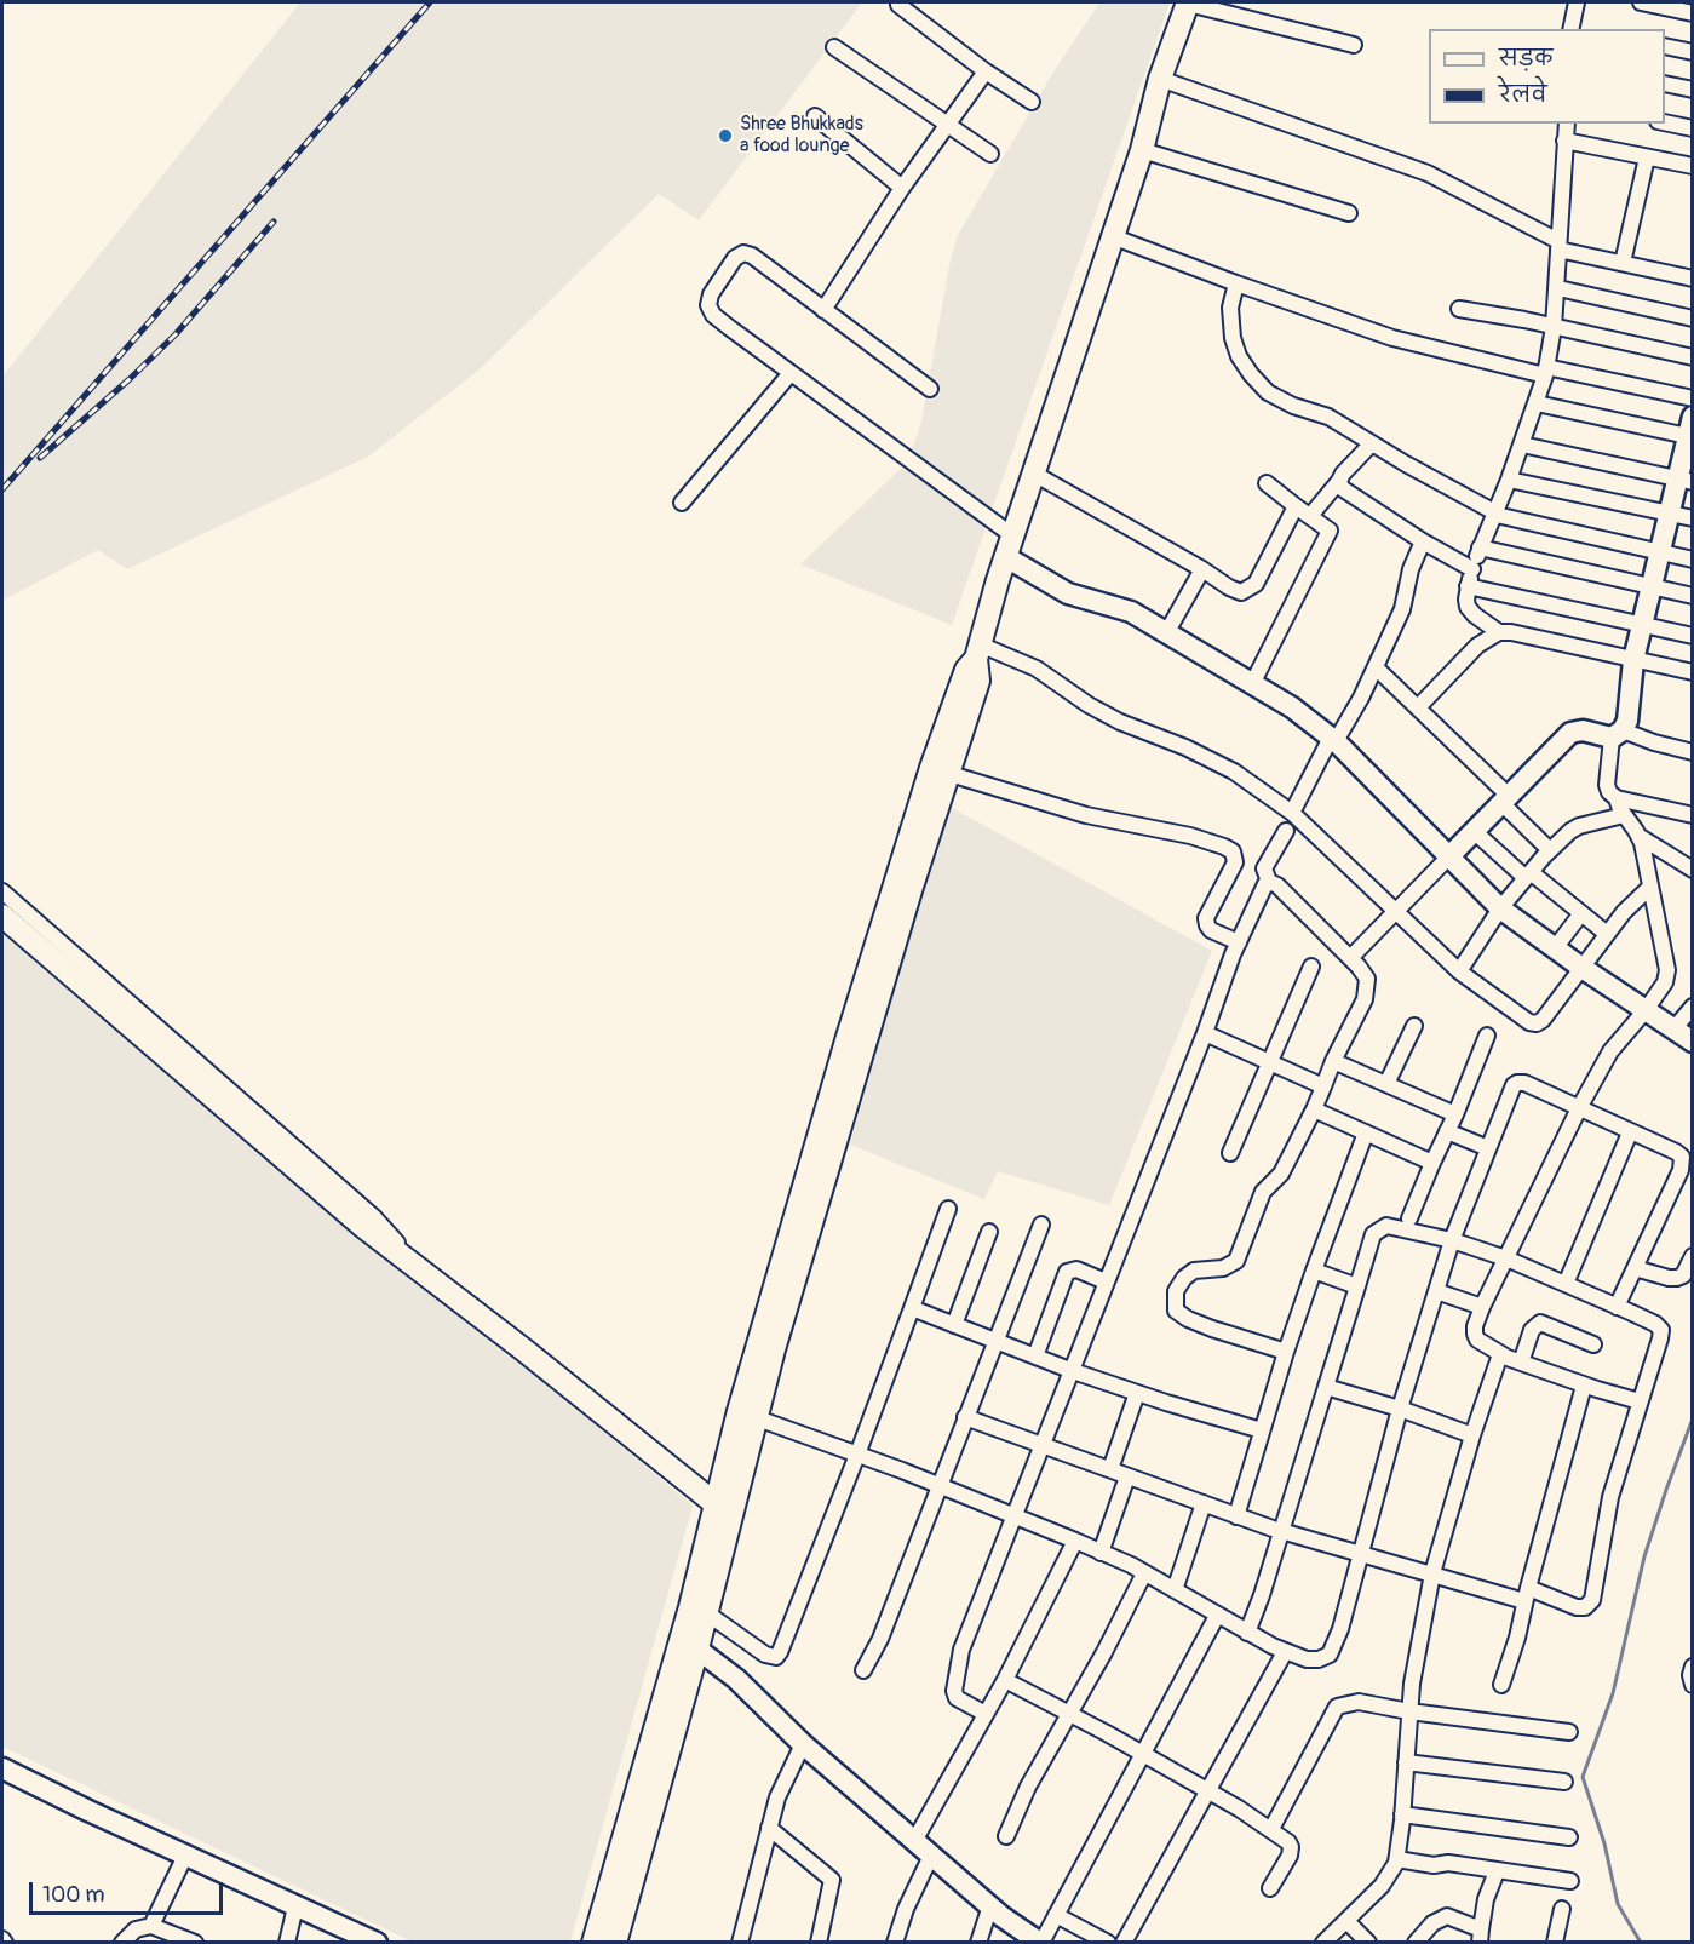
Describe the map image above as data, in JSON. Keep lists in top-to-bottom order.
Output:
{
  "places": ["Shree Bhukkads a food lounge"],
  "legend": ["सड़क", "रेलवे"],
  "scale_bar": "100 m"
}
